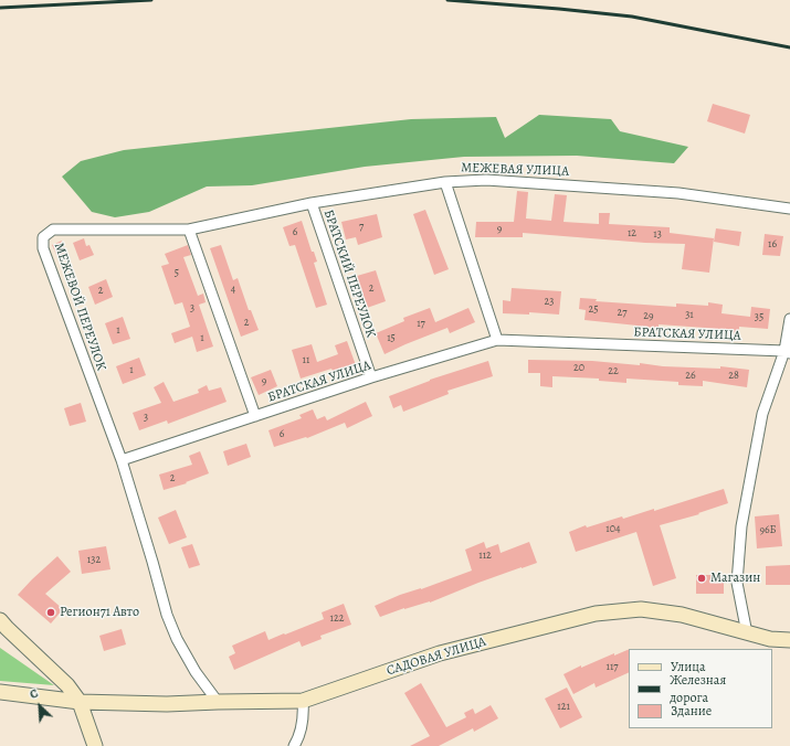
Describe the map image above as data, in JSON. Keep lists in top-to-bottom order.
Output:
{
  "streets": {
    "main road": ["САДОВАЯ УЛИЦА"],
    "street": [
      "МЕЖЕВАЯ УЛИЦА",
      "БРАТСКИЙ ПЕРЕУЛОК",
      "МЕЖЕВОЙ ПЕРЕУЛОК",
      "БРАТСКАЯ УЛИЦА"
    ]
  },
  "crossings": [
    ["МЕЖЕВАЯ УЛИЦА", "БРАТСКИЙ ПЕРЕУЛОК"],
    ["МЕЖЕВАЯ УЛИЦА", "МЕЖЕВОЙ ПЕРЕУЛОК"],
    ["БРАТСКИЙ ПЕРЕУЛОК", "БРАТСКАЯ УЛИЦА"],
    ["МЕЖЕВОЙ ПЕРЕУЛОК", "БРАТСКАЯ УЛИЦА"]
  ],
  "places": ["Магазин", "Регион71 Авто"],
  "house_numbers": [
    "7",
    "9",
    "6",
    "12",
    "13",
    "16",
    "5",
    "2",
    "4",
    "2",
    "23",
    "3",
    "25",
    "27",
    "31",
    "29",
    "35",
    "2",
    "17",
    "1",
    "1",
    "15",
    "11",
    "20",
    "1",
    "22",
    "26",
    "28",
    "9",
    "3",
    "6",
    "2",
    "104",
    "96Б",
    "112",
    "132",
    "122",
    "117",
    "121"
  ],
  "legend": ["Улица", "Железная дорога", "Здание"],
  "north": "top left"
}
